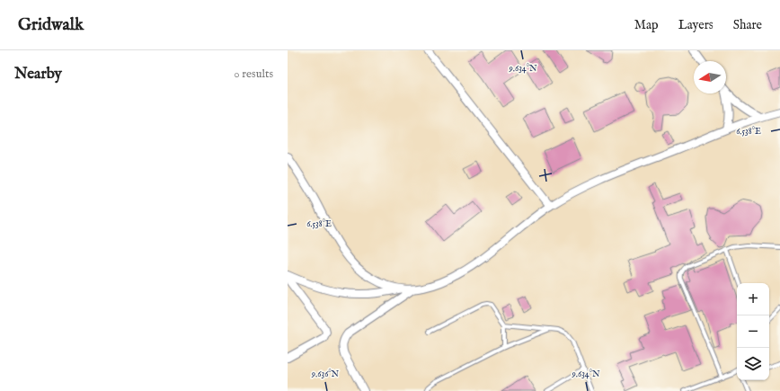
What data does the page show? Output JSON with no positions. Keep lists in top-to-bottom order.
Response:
{
  "north": "left",
  "page": {
    "header": "Gridwalk",
    "nav": ["Map", "Layers", "Share"],
    "heading": ["Nearby", "0 results"],
    "map_buttons": ["+", "−"]
  },
  "coordinates": ["9.634°N", "6.538°E", "9.636°N"]
}
